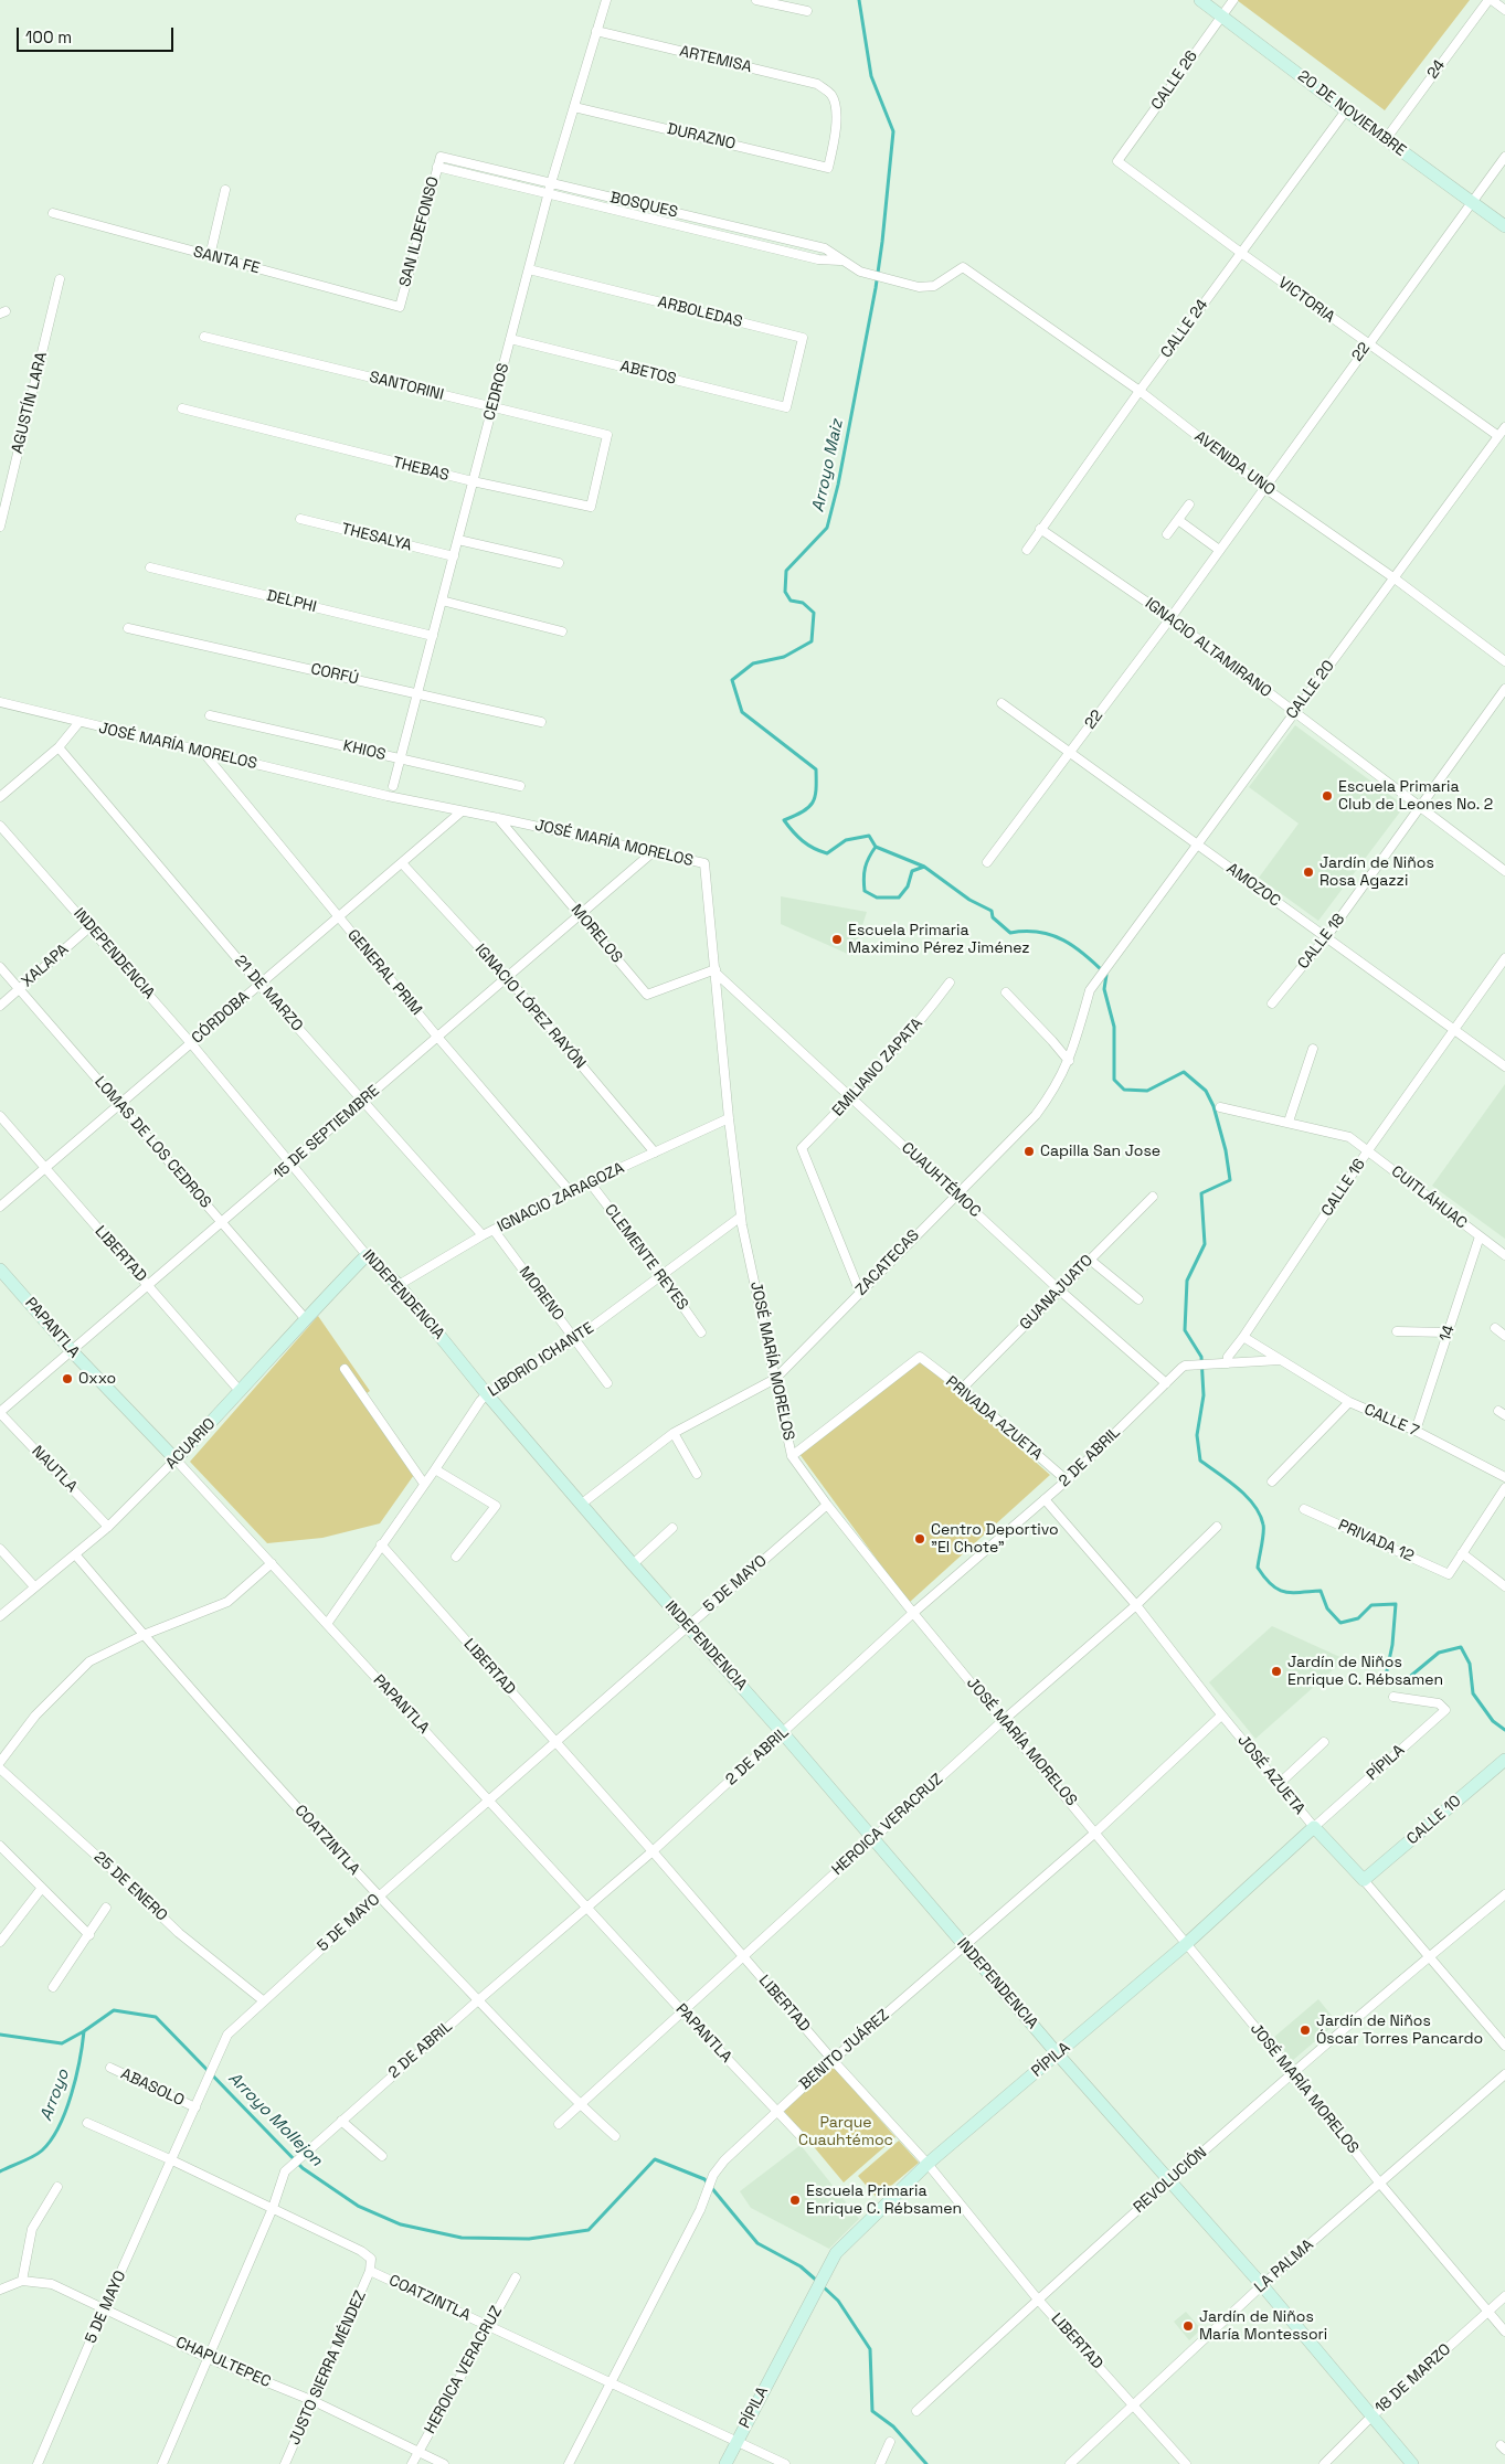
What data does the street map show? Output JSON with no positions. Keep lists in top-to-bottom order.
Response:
{
  "streets": {
    "main road": [
      "20 DE NOVIEMBRE",
      "INDEPENDENCIA",
      "PAPANTLA",
      "ACUARIO",
      "PÍPILA",
      "JOSÉ AZUETA",
      "CALLE 10"
    ],
    "street": [
      "ARTEMISA",
      "24",
      "CALLE 26",
      "DURAZNO",
      "BOSQUES",
      "SAN ILDEFONSO",
      "SANTA FE",
      "VICTORIA",
      "ARBOLEDAS",
      "CALLE 24",
      "22",
      "ABETOS",
      "SANTORINI",
      "CEDROS",
      "AGUSTÍN LARA",
      "AVENIDA UNO",
      "THEBAS",
      "THESALYA",
      "DELPHI",
      "IGNACIO ALTAMIRANO",
      "CORFÚ",
      "CALLE 20",
      "JOSÉ MARÍA MORELOS",
      "KHIOS",
      "AMOZOC",
      "MORELOS",
      "CALLE 18",
      "XALAPA",
      "GENERAL PRIM",
      "21 DE MARZO",
      "IGNACIO LÓPEZ RAYÓN",
      "CÓRDOBA",
      "EMILIANO ZAPATA",
      "15 DE SEPTIEMBRE",
      "LOMAS DE LOS CEDROS",
      "CUAUHTÉMOC",
      "CALLE 16",
      "IGNACIO ZARAGOZA",
      "CUITLÁHUAC",
      "LIBERTAD",
      "CLEMENTE REYES",
      "ZACATECAS",
      "GUANAJUATO",
      "MORENO",
      "14",
      "LIBORIO ICHANTE",
      "PRIVADA AZUETA",
      "CALLE 7",
      "2 DE ABRIL",
      "NAUTLA",
      "PRIVADA 12",
      "5 DE MAYO",
      "HEROICA VERACRUZ",
      "COATZINTLA",
      "25 DE ENERO",
      "BENITO JUÁREZ",
      "ABASOLO",
      "REVOLUCIÓN",
      "LA PALMA",
      "CHAPULTEPEC",
      "JUSTO SIERRA MÉNDEZ",
      "18 DE MARZO"
    ]
  },
  "crossings": [
    ["ARTEMISA", "DURAZNO"],
    ["ARTEMISA", "CEDROS"],
    ["24", "20 DE NOVIEMBRE"],
    ["CALLE 26", "20 DE NOVIEMBRE"],
    ["CALLE 26", "VICTORIA"],
    ["20 DE NOVIEMBRE", "CALLE 24"],
    ["20 DE NOVIEMBRE", "22"],
    ["DURAZNO", "CEDROS"],
    ["BOSQUES", "SAN ILDEFONSO"],
    ["BOSQUES", "CEDROS"],
    ["BOSQUES", "AVENIDA UNO"],
    ["SAN ILDEFONSO", "SANTA FE"],
    ["VICTORIA", "CALLE 24"],
    ["VICTORIA", "22"],
    ["VICTORIA", "CALLE 20"],
    ["ARBOLEDAS", "ABETOS"],
    ["ARBOLEDAS", "CEDROS"],
    ["CALLE 24", "AVENIDA UNO"],
    ["CALLE 24", "IGNACIO ALTAMIRANO"],
    ["22", "AVENIDA UNO"],
    ["22", "IGNACIO ALTAMIRANO"],
    ["22", "AMOZOC"],
    ["ABETOS", "CEDROS"],
    ["SANTORINI", "CEDROS"],
    ["SANTORINI", "THEBAS"],
    ["CEDROS", "THEBAS"],
    ["CEDROS", "THESALYA"],
    ["CEDROS", "DELPHI"],
    ["CEDROS", "CORFÚ"],
    ["CEDROS", "KHIOS"],
    ["AVENIDA UNO", "CALLE 20"],
    ["IGNACIO ALTAMIRANO", "CALLE 20"],
    ["IGNACIO ALTAMIRANO", "CALLE 18"],
    ["CALLE 20", "AMOZOC"],
    ["CALLE 20", "ZACATECAS"],
    ["JOSÉ MARÍA MORELOS", "MORELOS"],
    ["JOSÉ MARÍA MORELOS", "GENERAL PRIM"],
    ["JOSÉ MARÍA MORELOS", "CÓRDOBA"],
    ["JOSÉ MARÍA MORELOS", "15 DE SEPTIEMBRE"],
    ["JOSÉ MARÍA MORELOS", "CUAUHTÉMOC"],
    ["JOSÉ MARÍA MORELOS", "IGNACIO ZARAGOZA"],
    ["JOSÉ MARÍA MORELOS", "ZACATECAS"],
    ["JOSÉ MARÍA MORELOS", "LIBORIO ICHANTE"],
    ["JOSÉ MARÍA MORELOS", "PRIVADA AZUETA"],
    ["JOSÉ MARÍA MORELOS", "2 DE ABRIL"],
    ["JOSÉ MARÍA MORELOS", "5 DE MAYO"],
    ["JOSÉ MARÍA MORELOS", "PÍPILA"],
    ["JOSÉ MARÍA MORELOS", "HEROICA VERACRUZ"],
    ["JOSÉ MARÍA MORELOS", "BENITO JUÁREZ"],
    ["JOSÉ MARÍA MORELOS", "REVOLUCIÓN"],
    ["JOSÉ MARÍA MORELOS", "LA PALMA"],
    ["JOSÉ MARÍA MORELOS", "18 DE MARZO"],
    ["AMOZOC", "CALLE 18"],
    ["AMOZOC", "CALLE 16"],
    ["MORELOS", "15 DE SEPTIEMBRE"],
    ["MORELOS", "CUAUHTÉMOC"],
    ["INDEPENDENCIA", "XALAPA"],
    ["INDEPENDENCIA", "CÓRDOBA"],
    ["INDEPENDENCIA", "15 DE SEPTIEMBRE"],
    ["INDEPENDENCIA", "IGNACIO ZARAGOZA"],
    ["INDEPENDENCIA", "ZACATECAS"],
    ["INDEPENDENCIA", "LIBORIO ICHANTE"],
    ["INDEPENDENCIA", "ACUARIO"],
    ["INDEPENDENCIA", "2 DE ABRIL"],
    ["INDEPENDENCIA", "5 DE MAYO"],
    ["INDEPENDENCIA", "PÍPILA"],
    ["INDEPENDENCIA", "HEROICA VERACRUZ"],
    ["INDEPENDENCIA", "BENITO JUÁREZ"],
    ["INDEPENDENCIA", "REVOLUCIÓN"],
    ["INDEPENDENCIA", "LA PALMA"],
    ["INDEPENDENCIA", "18 DE MARZO"],
    ["XALAPA", "LOMAS DE LOS CEDROS"],
    ["GENERAL PRIM", "CÓRDOBA"],
    ["GENERAL PRIM", "15 DE SEPTIEMBRE"],
    ["GENERAL PRIM", "IGNACIO ZARAGOZA"],
    ["21 DE MARZO", "CÓRDOBA"],
    ["21 DE MARZO", "15 DE SEPTIEMBRE"],
    ["21 DE MARZO", "IGNACIO ZARAGOZA"],
    ["IGNACIO LÓPEZ RAYÓN", "CÓRDOBA"],
    ["IGNACIO LÓPEZ RAYÓN", "15 DE SEPTIEMBRE"],
    ["IGNACIO LÓPEZ RAYÓN", "IGNACIO ZARAGOZA"],
    ["CÓRDOBA", "LOMAS DE LOS CEDROS"],
    ["CÓRDOBA", "LIBERTAD"],
    ["EMILIANO ZAPATA", "CUAUHTÉMOC"],
    ["EMILIANO ZAPATA", "ZACATECAS"],
    ["15 DE SEPTIEMBRE", "LOMAS DE LOS CEDROS"],
    ["15 DE SEPTIEMBRE", "LIBERTAD"],
    ["15 DE SEPTIEMBRE", "PAPANTLA"],
    ["15 DE SEPTIEMBRE", "NAUTLA"],
    ["LOMAS DE LOS CEDROS", "ACUARIO"],
    ["CUAUHTÉMOC", "ZACATECAS"],
    ["CUAUHTÉMOC", "GUANAJUATO"],
    ["CUAUHTÉMOC", "2 DE ABRIL"],
    ["CALLE 16", "CUITLÁHUAC"],
    ["CALLE 16", "CALLE 7"],
    ["IGNACIO ZARAGOZA", "CLEMENTE REYES"],
    ["IGNACIO ZARAGOZA", "MORENO"],
    ["CUITLÁHUAC", "14"],
    ["LIBERTAD", "LIBORIO ICHANTE"],
    ["LIBERTAD", "ACUARIO"],
    ["LIBERTAD", "2 DE ABRIL"],
    ["LIBERTAD", "5 DE MAYO"],
    ["LIBERTAD", "PÍPILA"],
    ["LIBERTAD", "HEROICA VERACRUZ"],
    ["LIBERTAD", "BENITO JUÁREZ"],
    ["LIBERTAD", "REVOLUCIÓN"],
    ["LIBERTAD", "LA PALMA"],
    ["CLEMENTE REYES", "LIBORIO ICHANTE"],
    ["GUANAJUATO", "PRIVADA AZUETA"],
    ["MORENO", "LIBORIO ICHANTE"],
    ["PAPANTLA", "LIBORIO ICHANTE"],
    ["PAPANTLA", "ACUARIO"],
    ["PAPANTLA", "2 DE ABRIL"],
    ["PAPANTLA", "5 DE MAYO"],
    ["PAPANTLA", "HEROICA VERACRUZ"],
    ["PAPANTLA", "BENITO JUÁREZ"],
    ["14", "CALLE 7"],
    ["PRIVADA AZUETA", "2 DE ABRIL"],
    ["ACUARIO", "NAUTLA"],
    ["ACUARIO", "COATZINTLA"],
    ["2 DE ABRIL", "JOSÉ AZUETA"],
    ["2 DE ABRIL", "COATZINTLA"],
    ["2 DE ABRIL", "CHAPULTEPEC"],
    ["5 DE MAYO", "COATZINTLA"],
    ["5 DE MAYO", "25 DE ENERO"],
    ["5 DE MAYO", "ABASOLO"],
    ["5 DE MAYO", "CHAPULTEPEC"],
    ["PÍPILA", "JOSÉ AZUETA"],
    ["PÍPILA", "COATZINTLA"],
    ["JOSÉ AZUETA", "CALLE 10"],
    ["JOSÉ AZUETA", "HEROICA VERACRUZ"],
    ["JOSÉ AZUETA", "BENITO JUÁREZ"],
    ["JOSÉ AZUETA", "REVOLUCIÓN"],
    ["HEROICA VERACRUZ", "COATZINTLA"],
    ["HEROICA VERACRUZ", "CHAPULTEPEC"],
    ["COATZINTLA", "BENITO JUÁREZ"],
    ["COATZINTLA", "JUSTO SIERRA MÉNDEZ"],
    ["CHAPULTEPEC", "JUSTO SIERRA MÉNDEZ"]
  ],
  "water": ["Arroyo Maiz", "Arroyo", "Arroyo Mollejon"],
  "parks": ["Parque Cuauhtémoc"],
  "places": [
    "Escuela Primaria Club de Leones No. 2",
    "Jardín de Niños Rosa Agazzi",
    "Escuela Primaria Maximino Pérez Jiménez",
    "Capilla San Jose",
    "Oxxo",
    "Centro Deportivo \"El Chote\"",
    "Jardín de Niños Enrique C. Rébsamen",
    "Jardín de Niños Óscar Torres Pancardo",
    "Escuela Primaria Enrique C. Rébsamen",
    "Jardín de Niños María Montessori"
  ],
  "scale_bar": "100 m"
}
